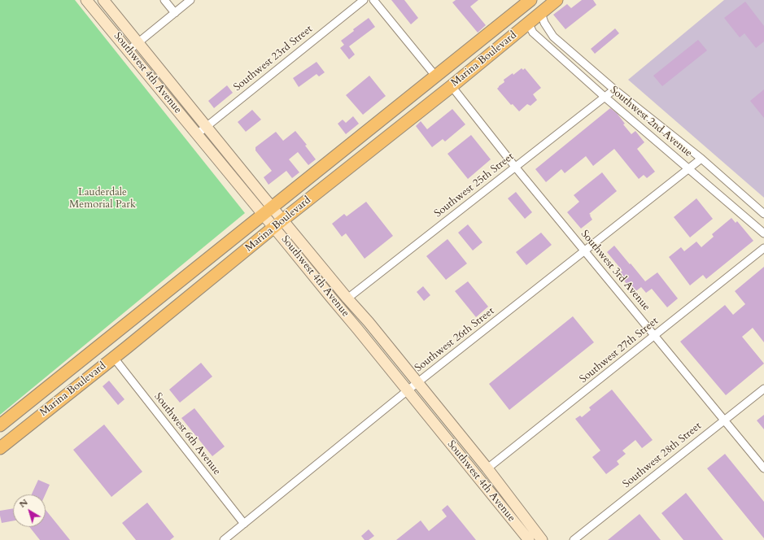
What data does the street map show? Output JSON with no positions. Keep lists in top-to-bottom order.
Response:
{
  "streets": {
    "main road": ["Marina Boulevard"],
    "street": [
      "Southwest 23rd Street",
      "Southwest 4th Avenue",
      "Southwest 2nd Avenue",
      "Southwest 25th Street",
      "Southwest 3rd Avenue",
      "Southwest 26th Street",
      "Southwest 27th Street",
      "Southwest 6th Avenue",
      "Southwest 28th Street"
    ]
  },
  "crossings": [
    ["Southwest 23rd Street", "Southwest 4th Avenue"],
    ["Marina Boulevard", "Southwest 4th Avenue"],
    ["Marina Boulevard", "Southwest 2nd Avenue"],
    ["Marina Boulevard", "Southwest 3rd Avenue"],
    ["Marina Boulevard", "Southwest 6th Avenue"],
    ["Southwest 4th Avenue", "Southwest 25th Street"],
    ["Southwest 4th Avenue", "Southwest 26th Street"],
    ["Southwest 4th Avenue", "Southwest 27th Street"],
    ["Southwest 2nd Avenue", "Southwest 25th Street"],
    ["Southwest 2nd Avenue", "Southwest 26th Street"],
    ["Southwest 25th Street", "Southwest 3rd Avenue"],
    ["Southwest 3rd Avenue", "Southwest 26th Street"],
    ["Southwest 3rd Avenue", "Southwest 27th Street"],
    ["Southwest 3rd Avenue", "Southwest 28th Street"],
    ["Southwest 26th Street", "Southwest 6th Avenue"]
  ],
  "parks": ["Lauderdale Memorial Park"],
  "north": "top left"
}
